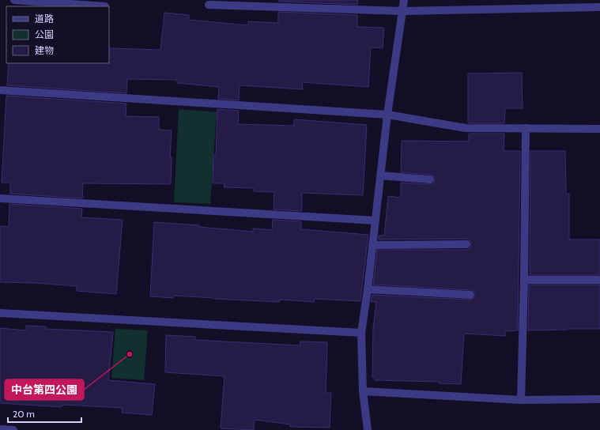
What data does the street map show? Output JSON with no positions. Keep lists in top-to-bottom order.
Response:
{
  "places": ["中台第四公園"],
  "legend": ["道路", "公園", "建物"],
  "scale_bar": "20 m"
}
